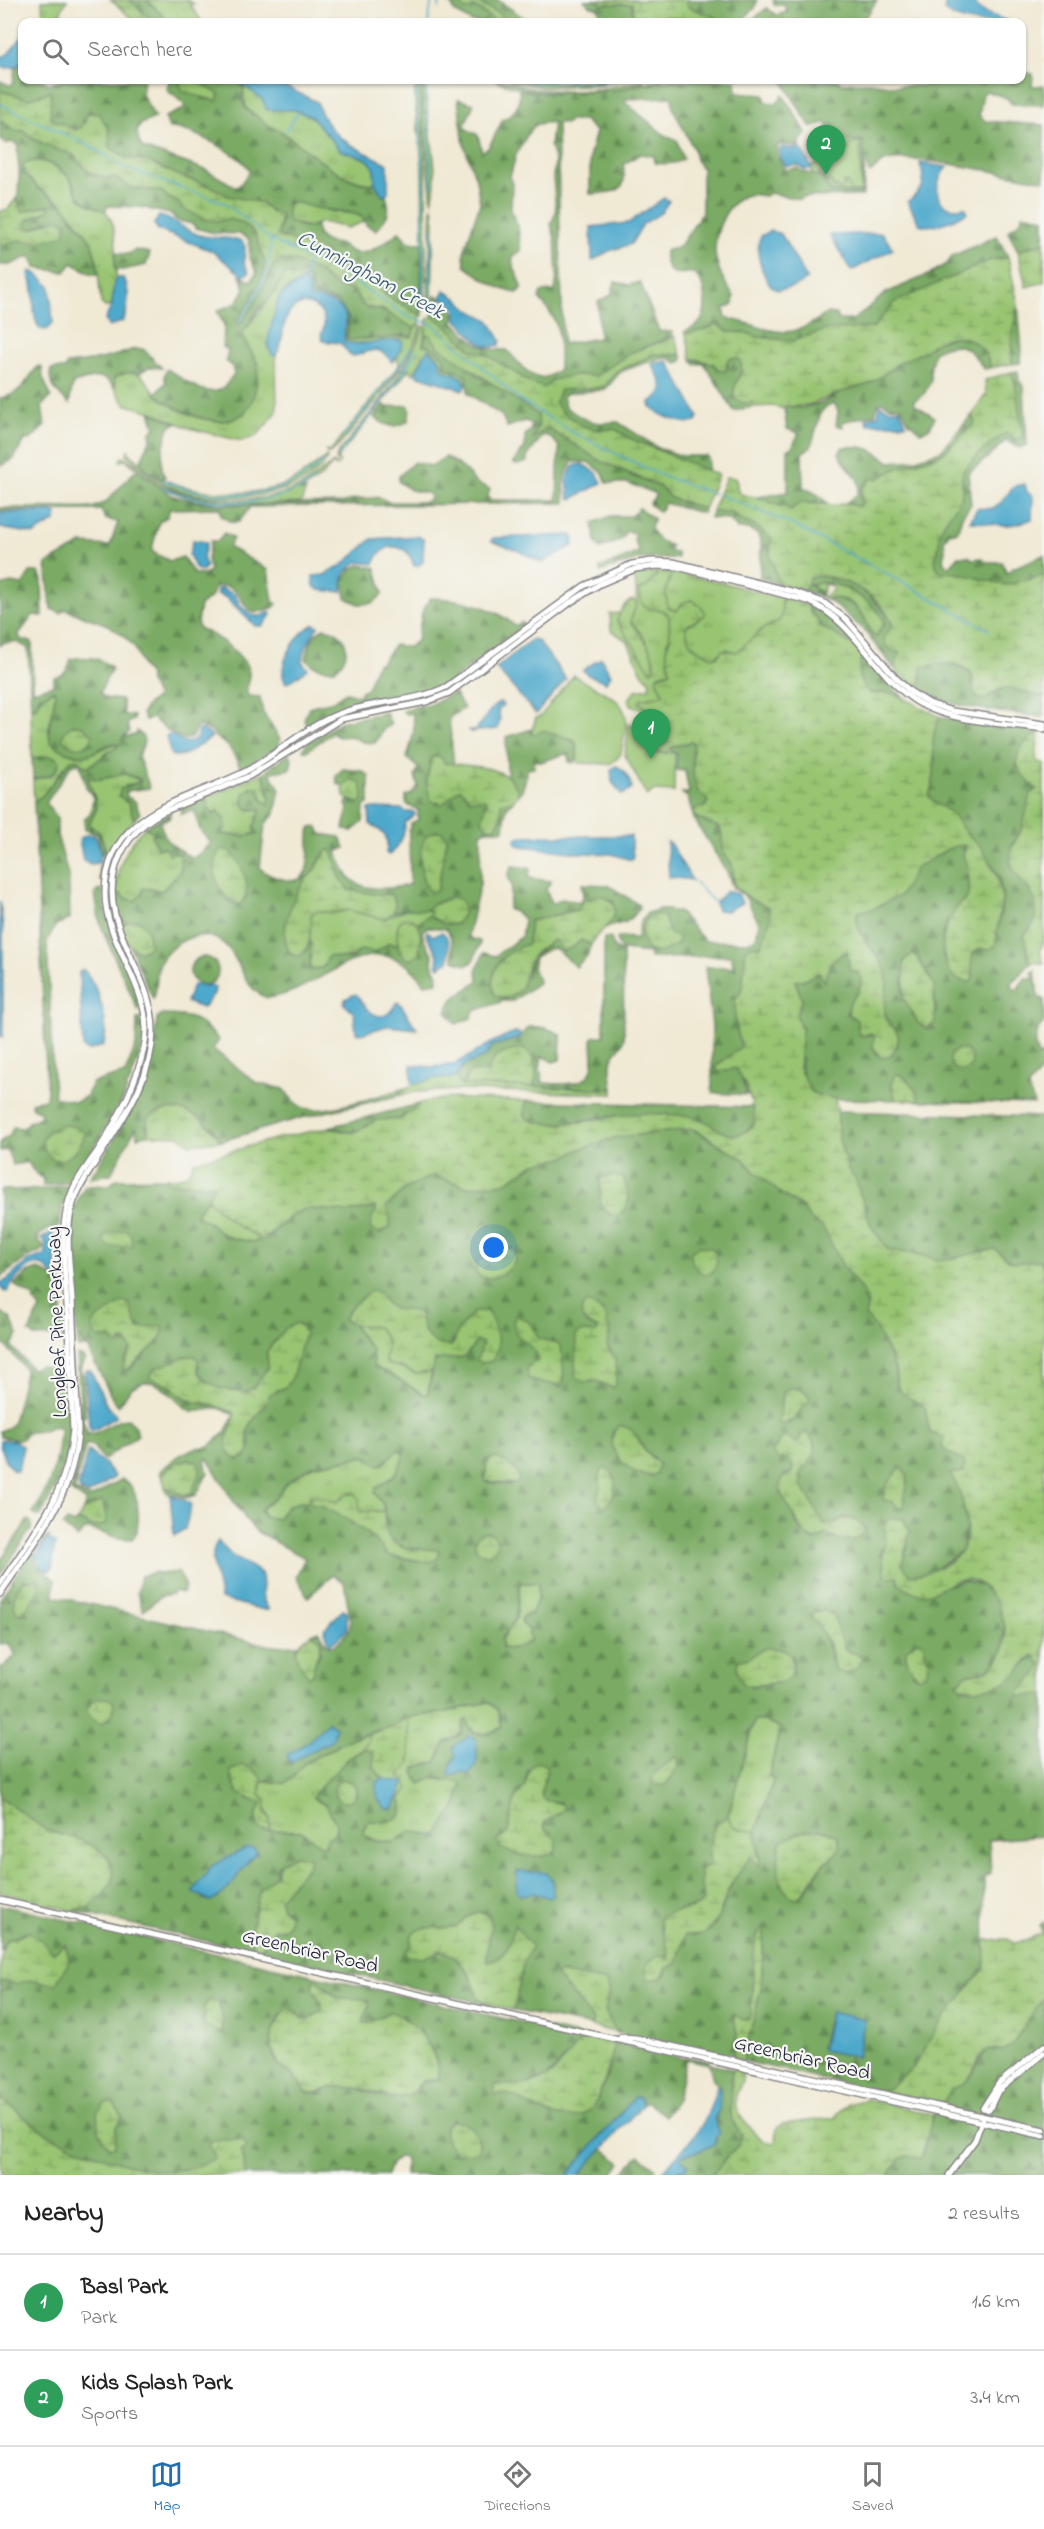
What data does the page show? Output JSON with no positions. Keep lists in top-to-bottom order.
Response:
{
  "streets": {
    "main road": ["Longleaf Pine Parkway", "Greenbriar Road"]
  },
  "water": ["Cunningham Creek"],
  "page": {
    "search": "Search here",
    "pins": ["2", "1"],
    "heading": ["Nearby", "2 results"],
    "list": [
      {
        "mark": "1",
        "name": "Basl Park",
        "note": "Park",
        "value": "1.6 km"
      },
      {
        "mark": "2",
        "name": "Kids Splash Park",
        "note": "Sports",
        "value": "3.4 km"
      }
    ],
    "nav": ["Map", "Directions", "Saved"]
  }
}
